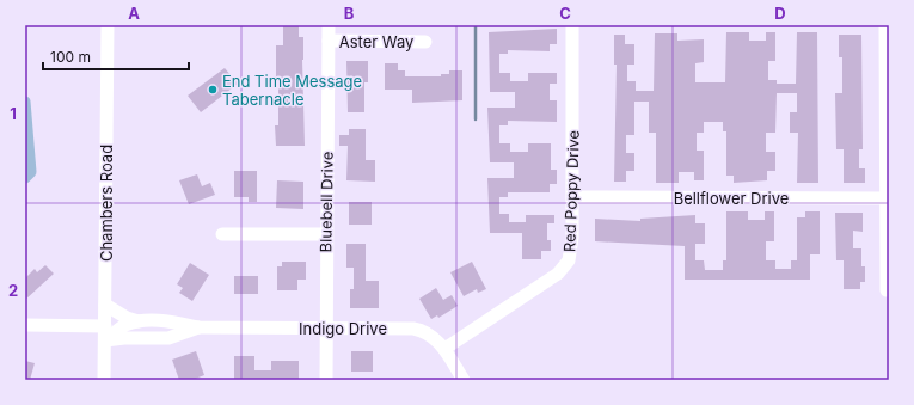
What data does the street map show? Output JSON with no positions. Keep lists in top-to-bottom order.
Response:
{
  "streets": {
    "street": [
      "Aster Way",
      "Red Poppy Drive",
      "Bellflower Drive",
      "Bluebell Drive",
      "Chambers Road",
      "Indigo Drive"
    ]
  },
  "crossings": [
    ["Aster Way", "Bluebell Drive"],
    ["Red Poppy Drive", "Bellflower Drive"],
    ["Red Poppy Drive", "Indigo Drive"],
    ["Bluebell Drive", "Indigo Drive"],
    ["Chambers Road", "Indigo Drive"]
  ],
  "places": ["End Time Message Tabernacle"],
  "scale_bar": "100 m",
  "grid": {
    "columns": [
      "A",
      "B",
      "C",
      "D"
    ],
    "rows": ["1", "2"]
  }
}
